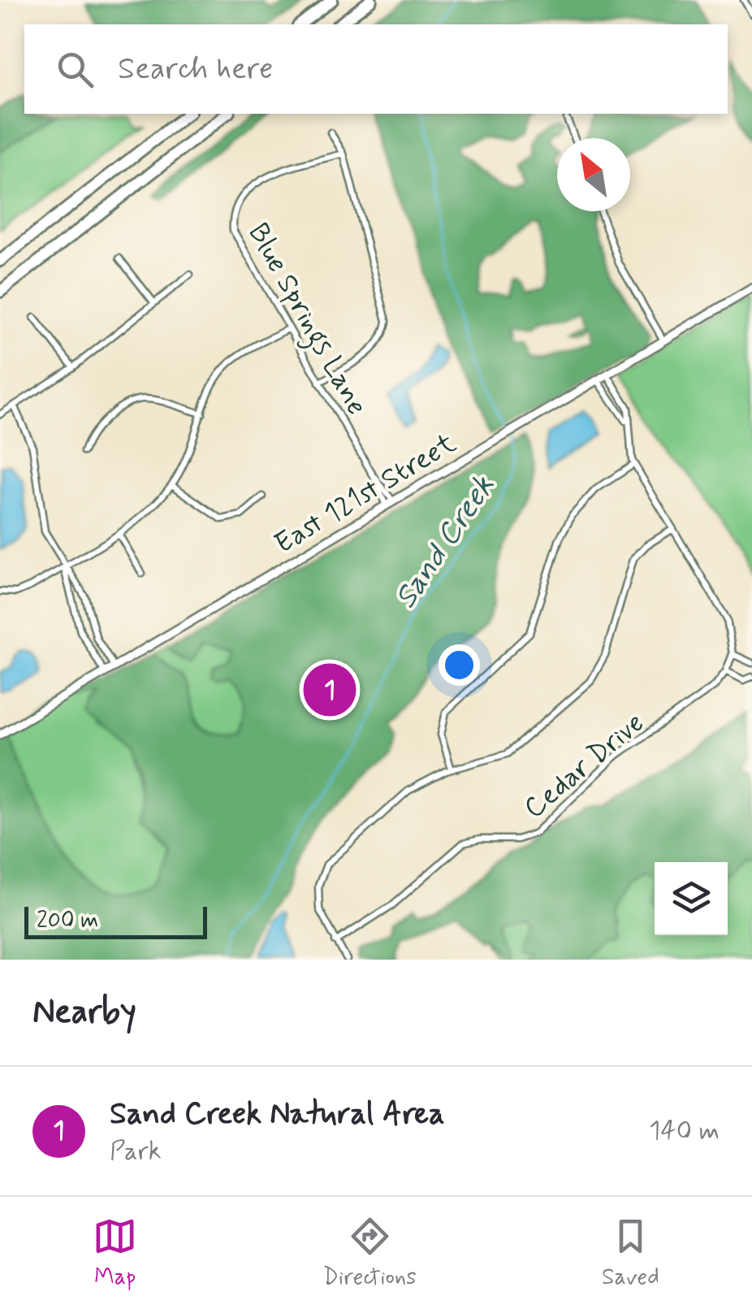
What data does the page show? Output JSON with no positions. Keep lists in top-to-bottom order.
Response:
{
  "streets": {
    "street": ["Blue Springs Lane", "East 121st Street", "Cedar Drive"]
  },
  "crossings": [
    ["Blue Springs Lane", "East 121st Street"]
  ],
  "water": ["Sand Creek"],
  "scale_bar": "200 m",
  "north": "top left",
  "page": {
    "search": "Search here",
    "pins": "1",
    "scale": "200 m",
    "heading": "Nearby",
    "list": [
      {
        "mark": "1",
        "name": "Sand Creek Natural Area",
        "note": "Park",
        "value": "140 m"
      }
    ],
    "nav": ["Map", "Directions", "Saved"]
  }
}
